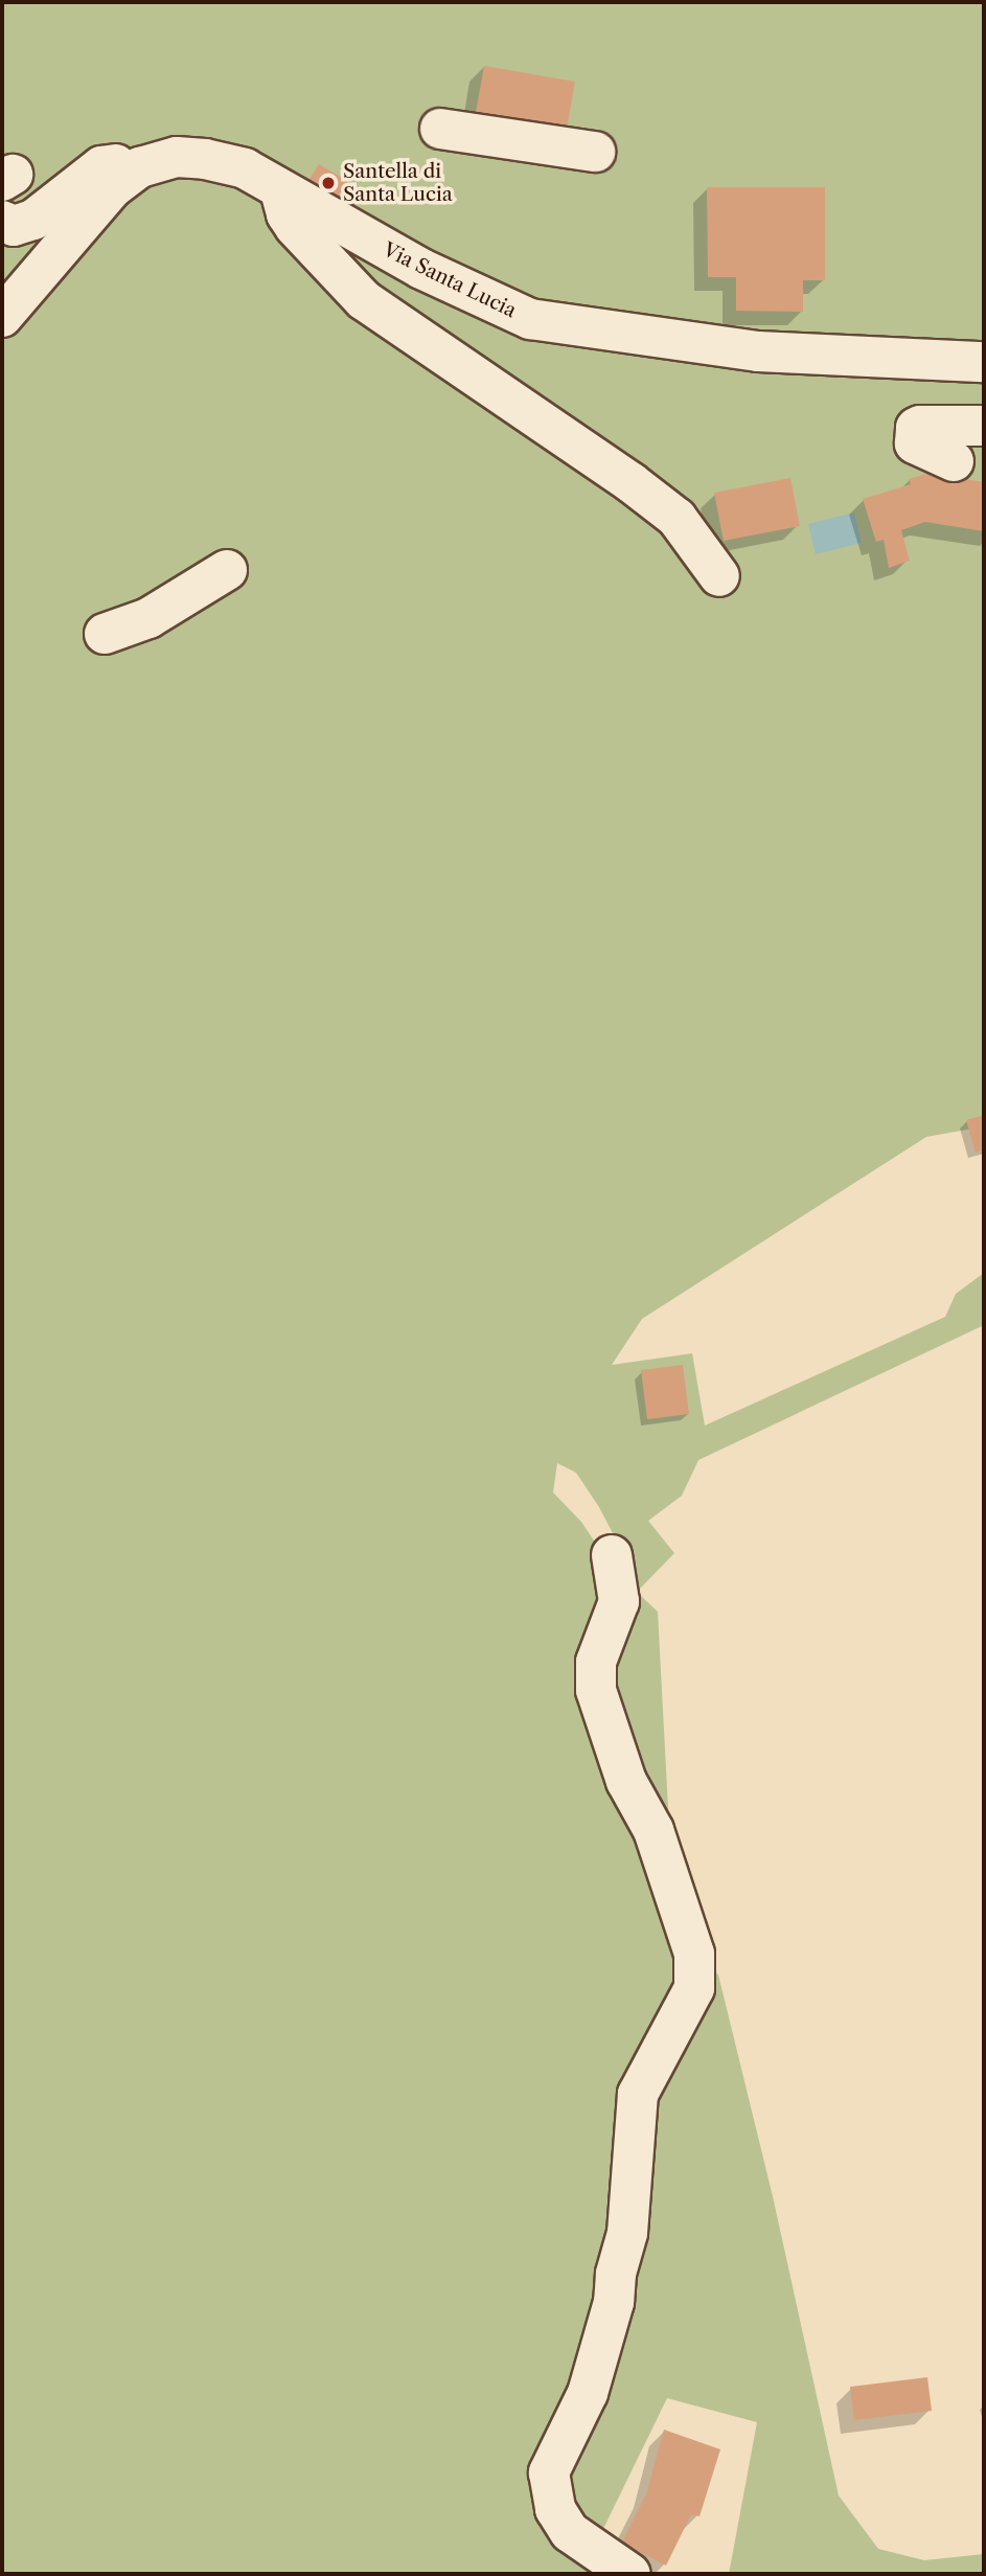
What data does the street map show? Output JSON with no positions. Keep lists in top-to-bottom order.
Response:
{
  "streets": {
    "street": ["Via Santa Lucia"]
  },
  "places": ["Santella di Santa Lucia"]
}
